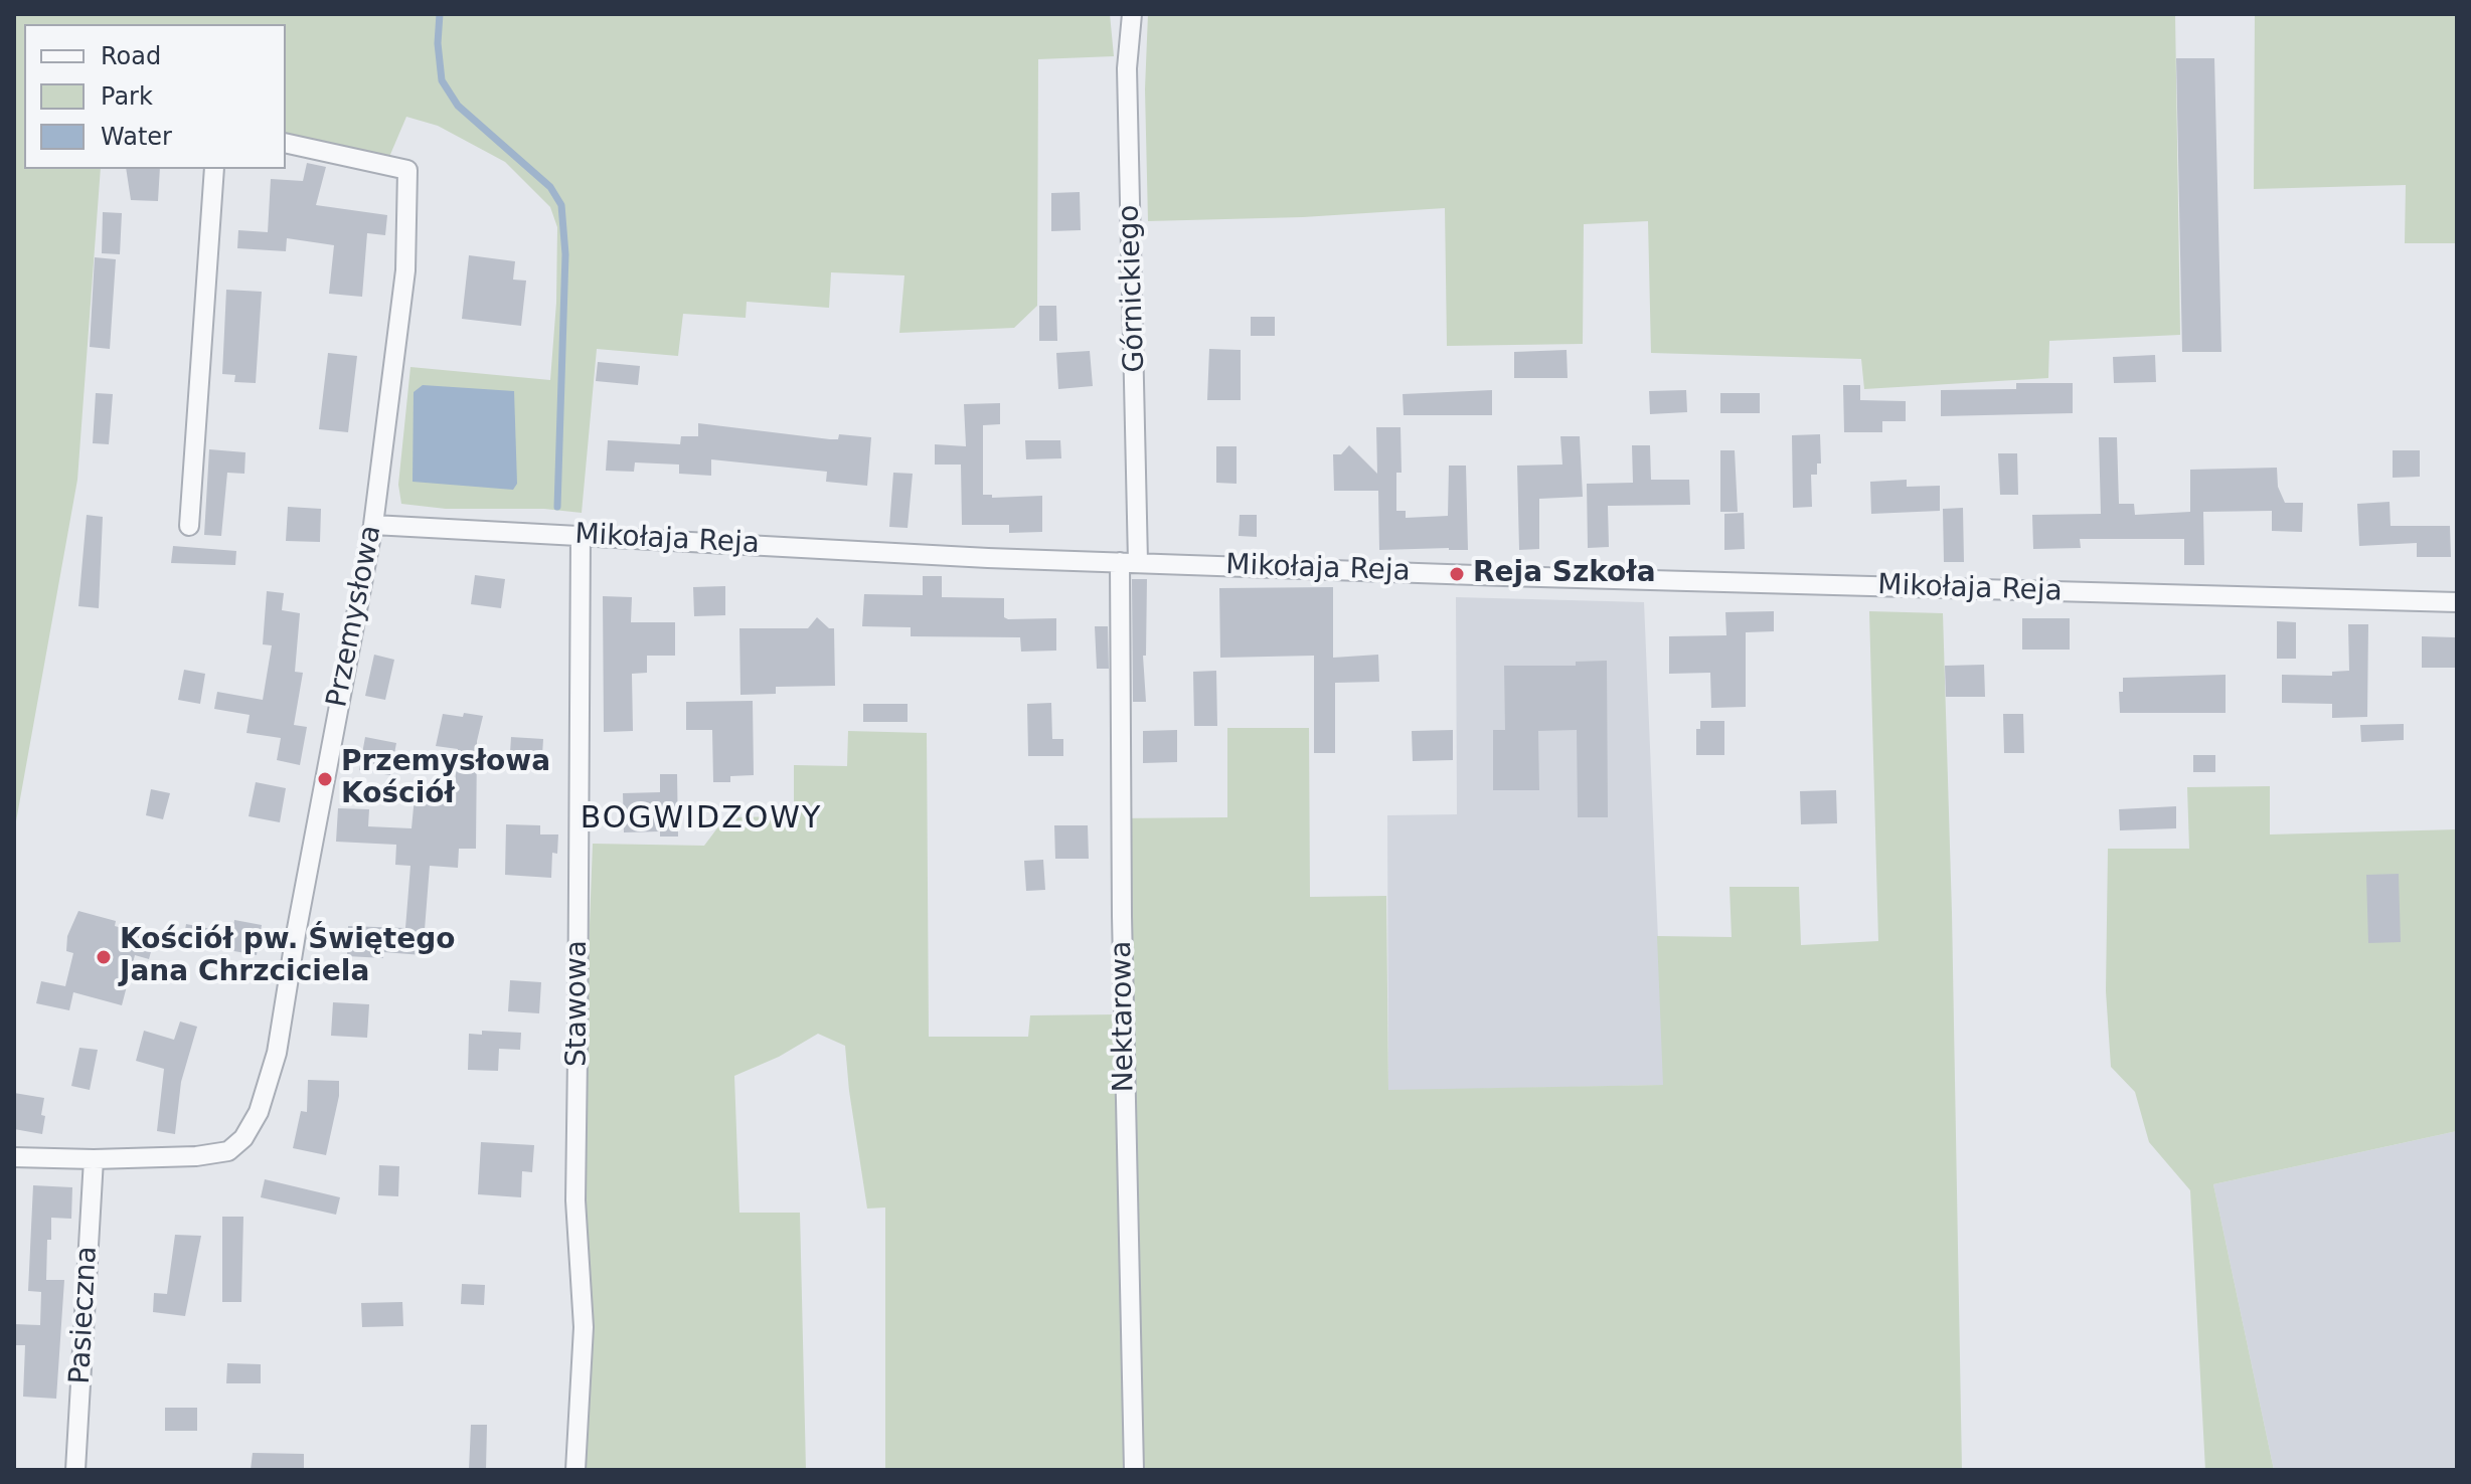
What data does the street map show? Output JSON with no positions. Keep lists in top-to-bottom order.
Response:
{
  "streets": {
    "street": [
      "Górnickiego",
      "Mikołaja Reja",
      "Przemysłowa",
      "Stawowa",
      "Nektarowa",
      "Pasieczna"
    ]
  },
  "crossings": [
    ["Górnickiego", "Mikołaja Reja"],
    ["Górnickiego", "Nektarowa"],
    ["Mikołaja Reja", "Przemysłowa"],
    ["Mikołaja Reja", "Stawowa"],
    ["Mikołaja Reja", "Nektarowa"],
    ["Przemysłowa", "Pasieczna"]
  ],
  "districts": ["BOGWIDZOWY"],
  "places": ["Reja Szkoła", "Przemysłowa Kościół", "Kościół pw. Świętego Jana Chrzciciela"],
  "legend": ["Road", "Park", "Water"]
}
